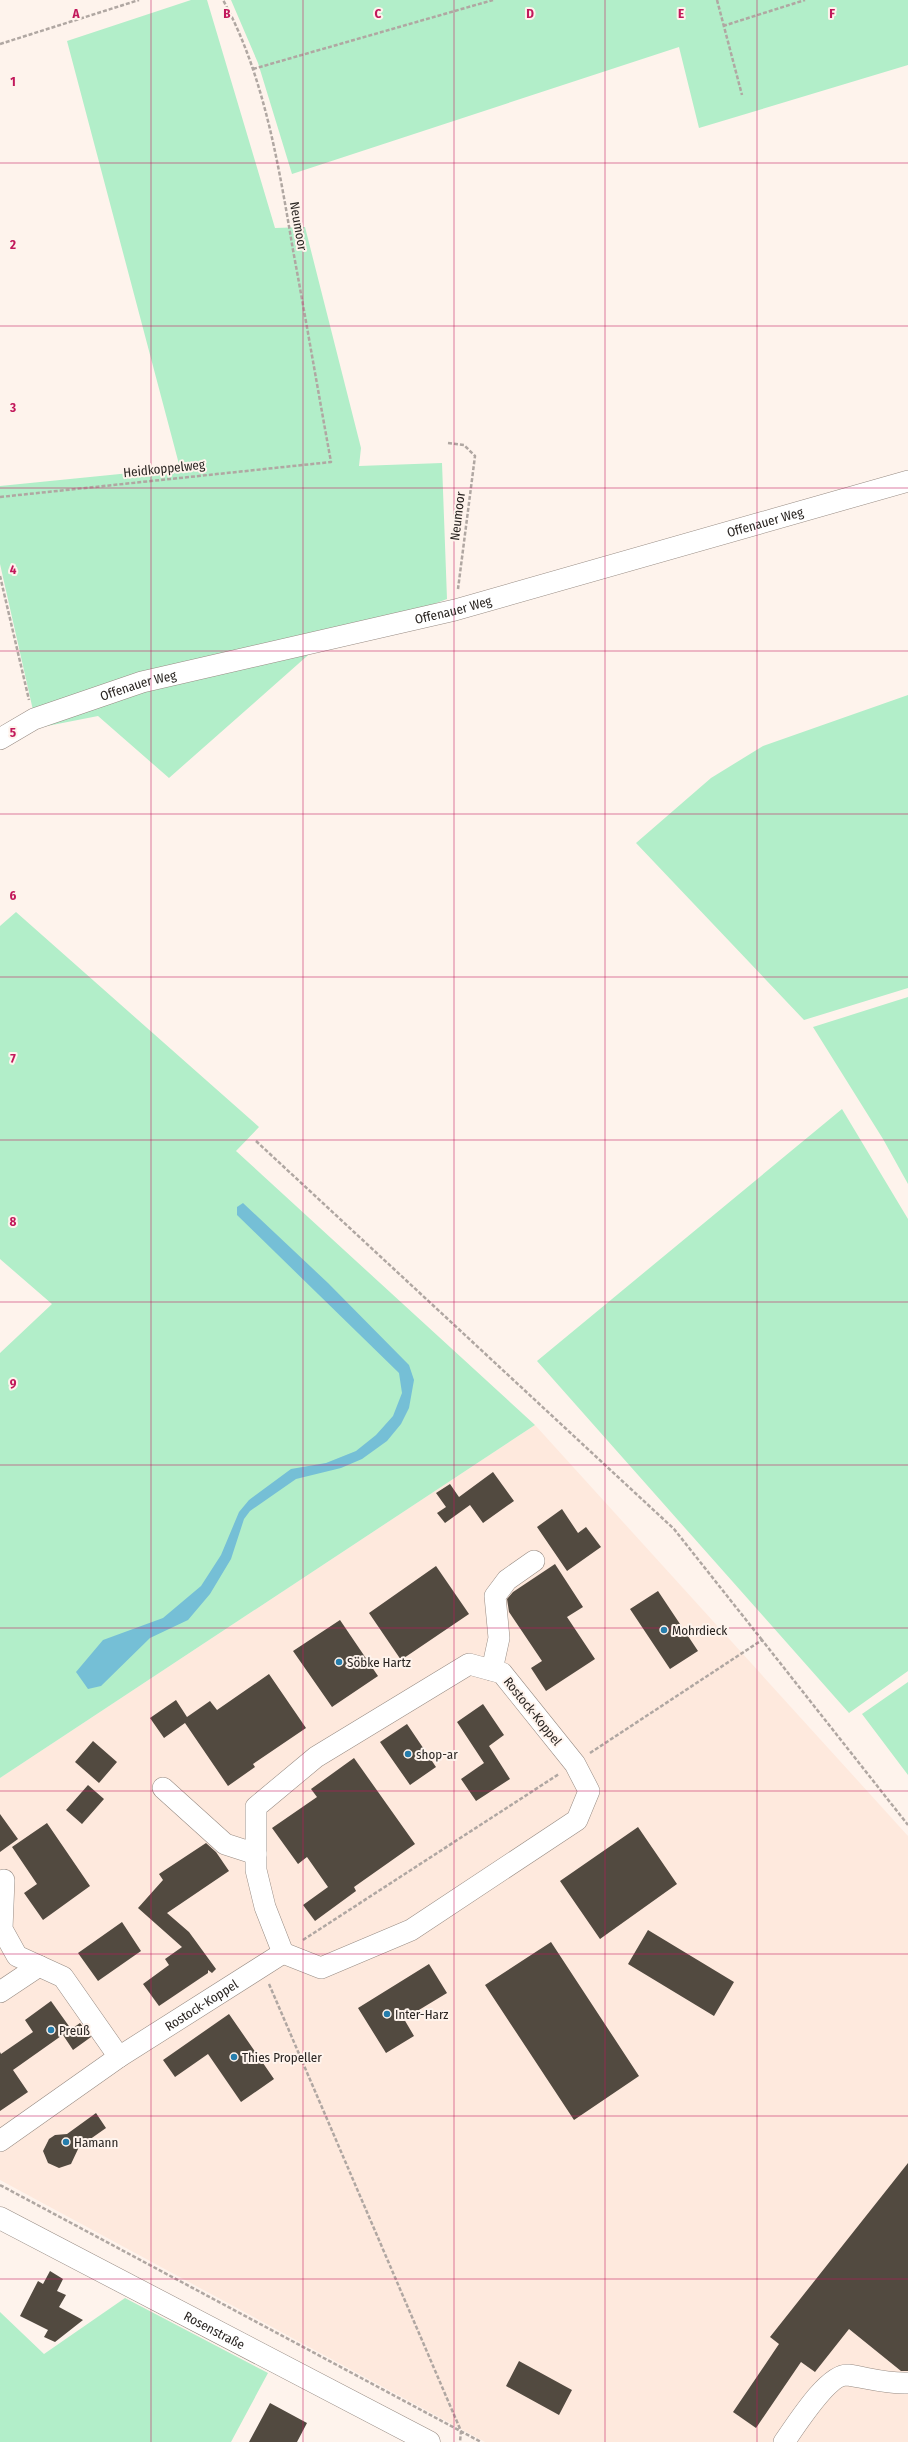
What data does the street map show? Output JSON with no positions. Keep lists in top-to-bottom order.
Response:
{
  "streets": {
    "main road": ["Rosenstraße"],
    "street": ["Offenauer Weg", "Rostock-Koppel"],
    "path": ["Neumoor", "Heidkoppelweg"]
  },
  "crossings": [
    ["Neumoor", "Heidkoppelweg"],
    ["Neumoor", "Offenauer Weg"]
  ],
  "places": [
    "Mohrdieck",
    "Söbke Hartz",
    "shop-ar",
    "Inter-Harz",
    "Preuß",
    "Thies Propeller",
    "Hamann"
  ],
  "grid": {
    "columns": [
      "A",
      "B",
      "C",
      "D",
      "E",
      "F"
    ],
    "rows": [
      "1",
      "2",
      "3",
      "4",
      "5",
      "6",
      "7",
      "8",
      "9"
    ]
  }
}
